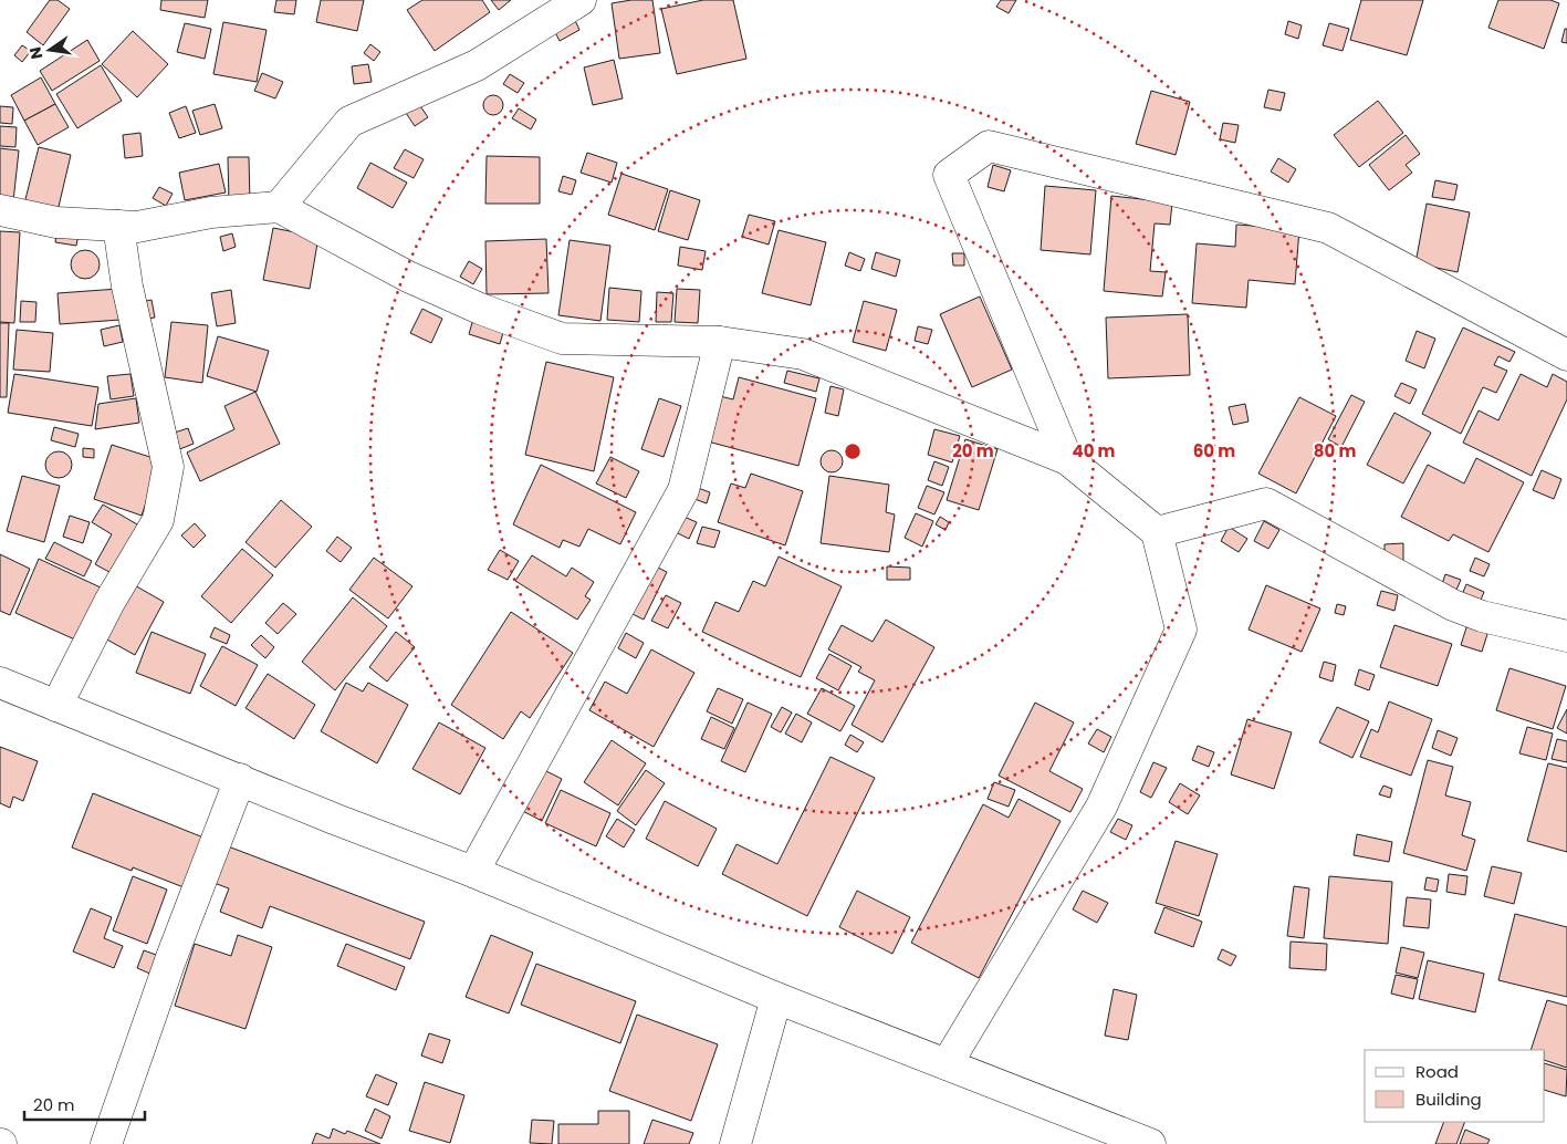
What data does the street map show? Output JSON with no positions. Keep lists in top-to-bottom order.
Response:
{
  "legend": ["Road", "Building"],
  "scale_bar": "20 m",
  "north": "left",
  "rings": [
    "20 m",
    "40 m",
    "60 m",
    "80 m"
  ]
}
